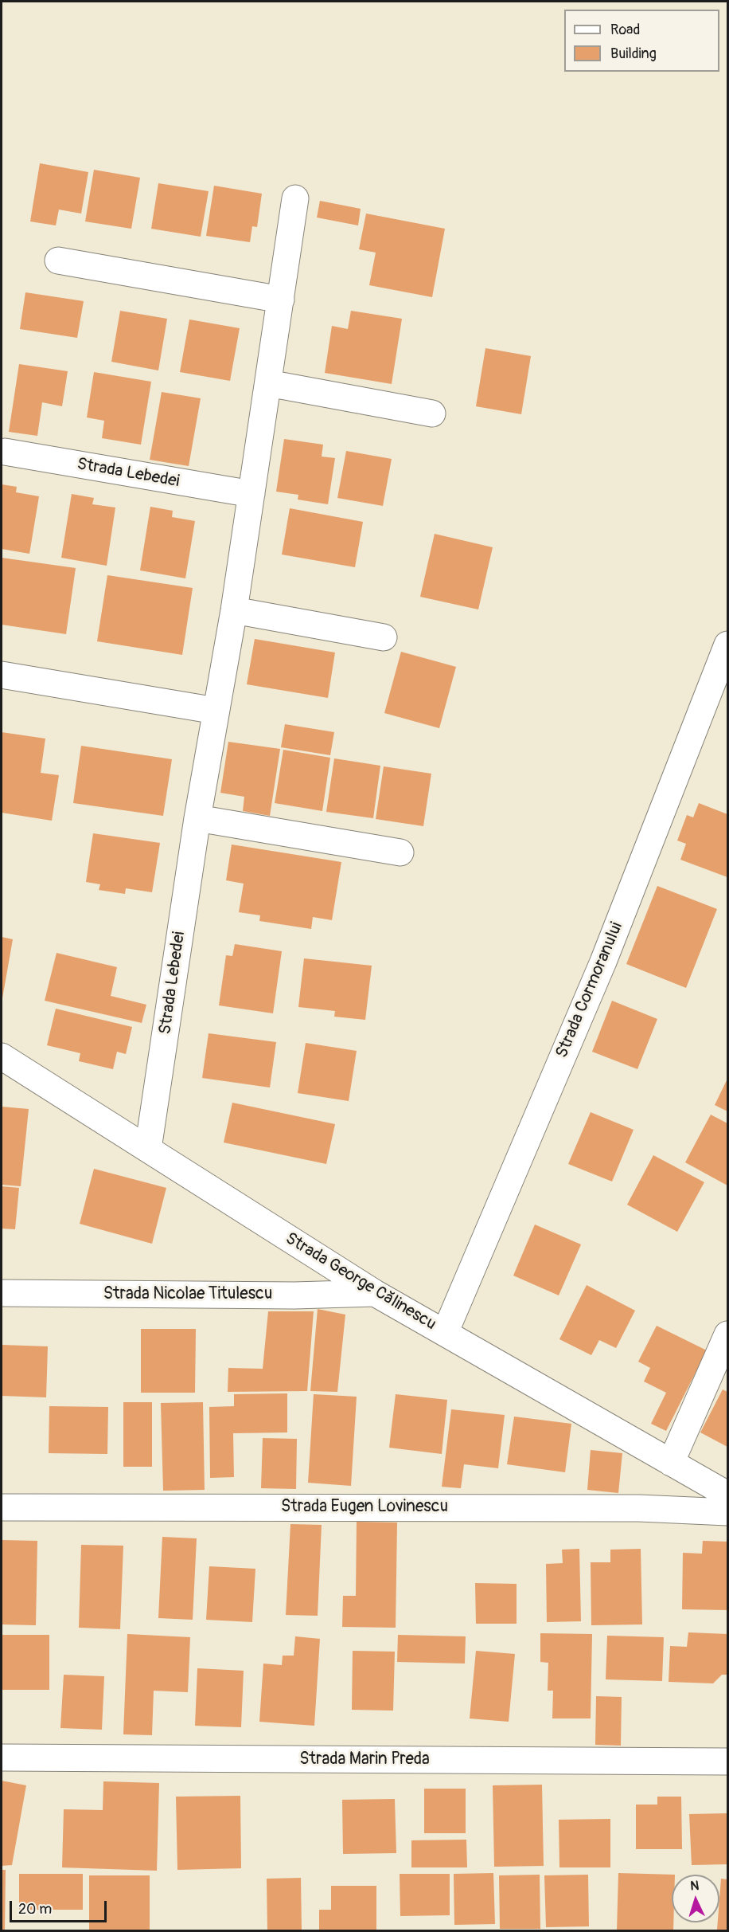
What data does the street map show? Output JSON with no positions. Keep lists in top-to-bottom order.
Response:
{
  "streets": {
    "street": [
      "Strada Lebedei",
      "Strada Cormoranului",
      "Strada George Călinescu",
      "Strada Nicolae Titulescu",
      "Strada Eugen Lovinescu",
      "Strada Marin Preda"
    ]
  },
  "crossings": [
    ["Strada Lebedei", "Strada George Călinescu"],
    ["Strada Cormoranului", "Strada George Călinescu"],
    ["Strada George Călinescu", "Strada Nicolae Titulescu"]
  ],
  "legend": ["Road", "Building"],
  "scale_bar": "20 m",
  "north": "top"
}
